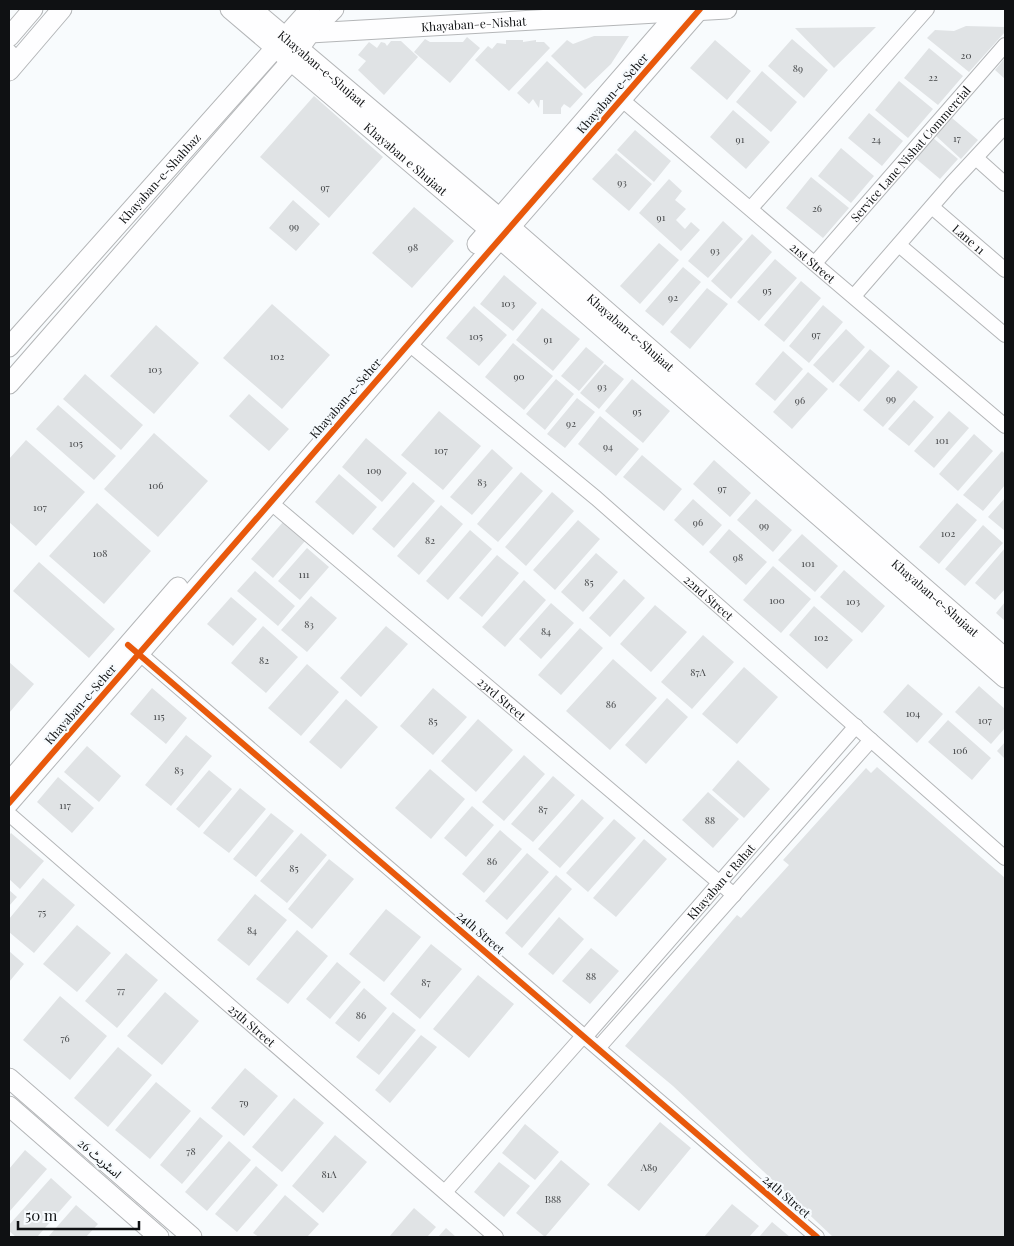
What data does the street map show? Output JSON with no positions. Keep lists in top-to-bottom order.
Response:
{
  "streets": {
    "main road": [
      "Khayaban-e-Nishat",
      "Khayaban-e-Shujaat",
      "Khayaban-e-Seher",
      "Khayaban e Shujaat",
      "Khayaban-e-Shahbaz",
      "اسٹریٹ 26"
    ],
    "street": [
      "Service Lane Nishat Commercial",
      "Lane 11",
      "21st Street",
      "22nd Street",
      "23rd Street",
      "Khayaban e Rahat",
      "24th Street",
      "25th Street"
    ]
  },
  "crossings": [
    ["Khayaban-e-Nishat", "Khayaban-e-Seher"],
    ["Khayaban-e-Shujaat", "Khayaban-e-Seher"],
    ["Khayaban-e-Shujaat", "Khayaban e Shujaat"],
    ["Khayaban-e-Shujaat", "Khayaban-e-Shahbaz"],
    ["Khayaban-e-Seher", "Khayaban e Shujaat"],
    ["Khayaban-e-Seher", "21st Street"],
    ["Khayaban-e-Seher", "22nd Street"],
    ["Khayaban-e-Seher", "23rd Street"],
    ["Khayaban-e-Seher", "24th Street"],
    ["Service Lane Nishat Commercial", "21st Street"],
    ["Khayaban e Shujaat", "Khayaban-e-Shahbaz"],
    ["22nd Street", "Khayaban e Rahat"],
    ["23rd Street", "Khayaban e Rahat"],
    ["Khayaban e Rahat", "24th Street"],
    ["Khayaban e Rahat", "25th Street"]
  ],
  "house_numbers": [
    "20",
    "89",
    "22",
    "17",
    "91",
    "24",
    "93",
    "97",
    "26",
    "91",
    "99",
    "98",
    "93",
    "95",
    "92",
    "103",
    "97",
    "105",
    "91",
    "102",
    "103",
    "90",
    "93",
    "99",
    "96",
    "95",
    "92",
    "101",
    "105",
    "94",
    "107",
    "109",
    "83",
    "106",
    "97",
    "107",
    "96",
    "99",
    "102",
    "82",
    "108",
    "98",
    "101",
    "111",
    "85",
    "100",
    "103",
    "83",
    "84",
    "102",
    "82",
    "87A",
    "86",
    "104",
    "115",
    "107",
    "85",
    "106",
    "83",
    "117",
    "87",
    "88",
    "86",
    "85",
    "75",
    "84",
    "88",
    "87",
    "77",
    "86",
    "76",
    "79",
    "78",
    "A89",
    "81A",
    "B88"
  ],
  "scale_bar": "50 m"
}
